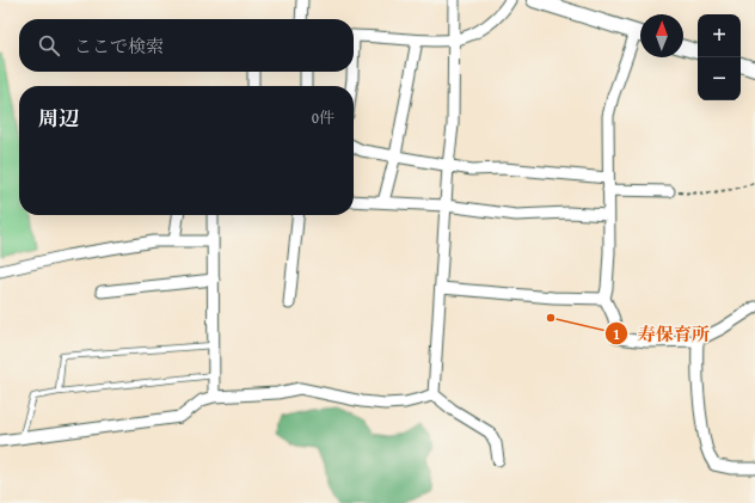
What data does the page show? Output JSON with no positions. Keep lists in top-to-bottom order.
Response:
{
  "places": ["寿保育所"],
  "north": "top",
  "page": {
    "map_buttons": ["+", "−"],
    "search": "ここで検索",
    "heading": ["周辺", "0件"]
  }
}
